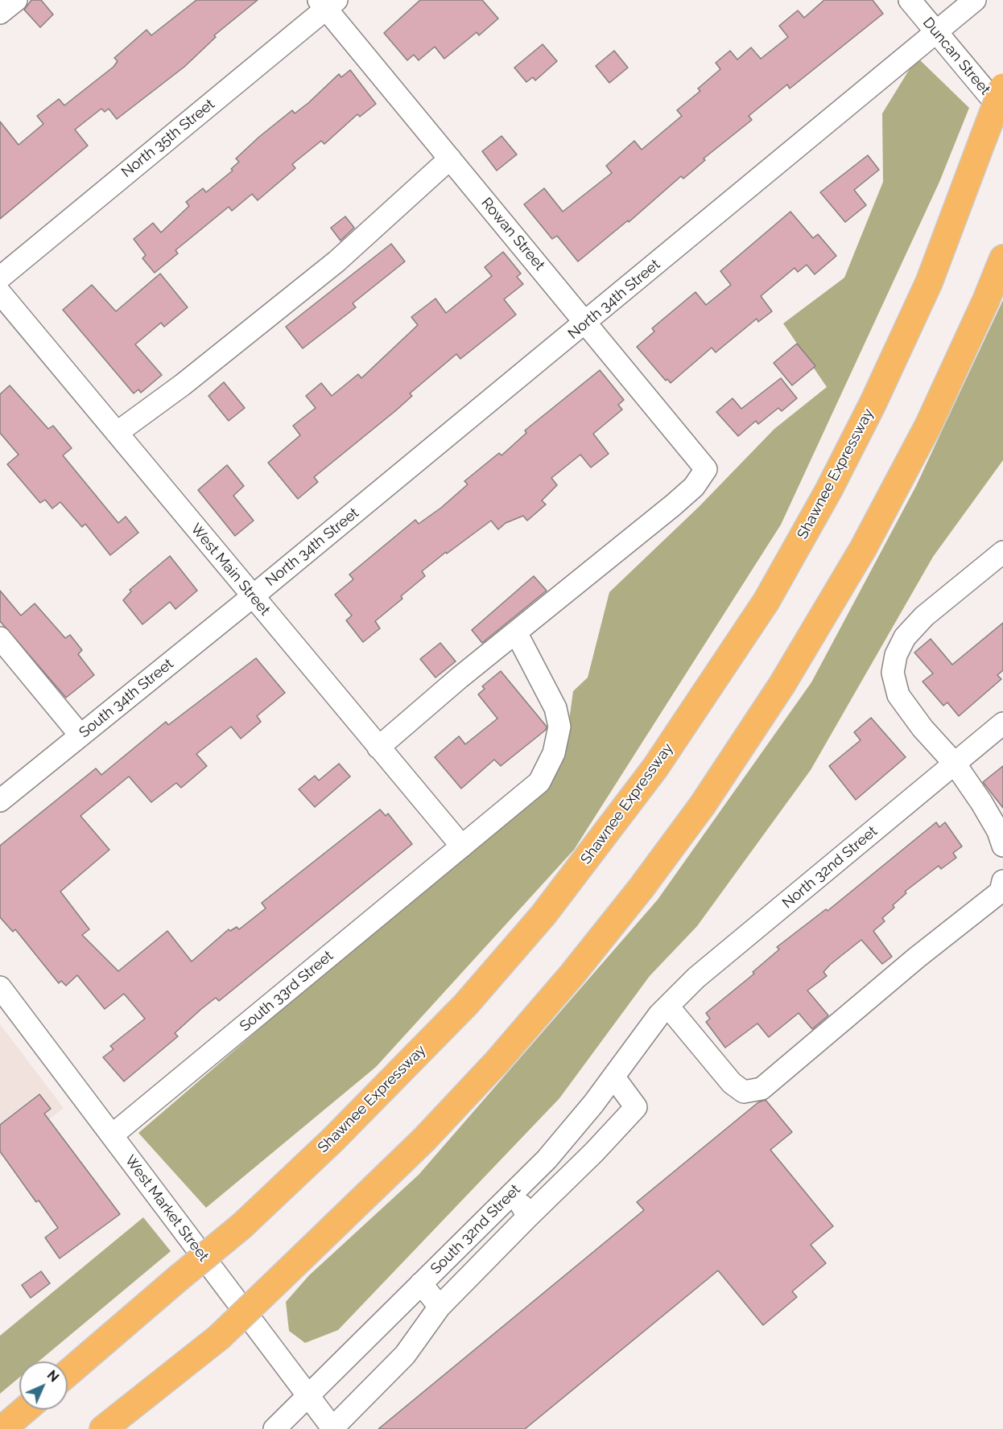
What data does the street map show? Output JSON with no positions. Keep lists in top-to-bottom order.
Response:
{
  "streets": {
    "highway": ["Shawnee Expressway"],
    "street": [
      "Duncan Street",
      "North 35th Street",
      "Rowan Street",
      "North 34th Street",
      "West Main Street",
      "South 34th Street",
      "North 32nd Street",
      "South 33rd Street",
      "West Market Street",
      "South 32nd Street"
    ]
  },
  "crossings": [
    ["Duncan Street", "North 34th Street"],
    ["North 35th Street", "Rowan Street"],
    ["Rowan Street", "North 34th Street"],
    ["Rowan Street", "South 33rd Street"],
    ["North 34th Street", "West Main Street"],
    ["North 34th Street", "South 34th Street"],
    ["West Main Street", "South 34th Street"],
    ["West Main Street", "South 33rd Street"],
    ["North 32nd Street", "South 32nd Street"],
    ["South 33rd Street", "West Market Street"],
    ["West Market Street", "South 32nd Street"]
  ],
  "north": "top right"
}
